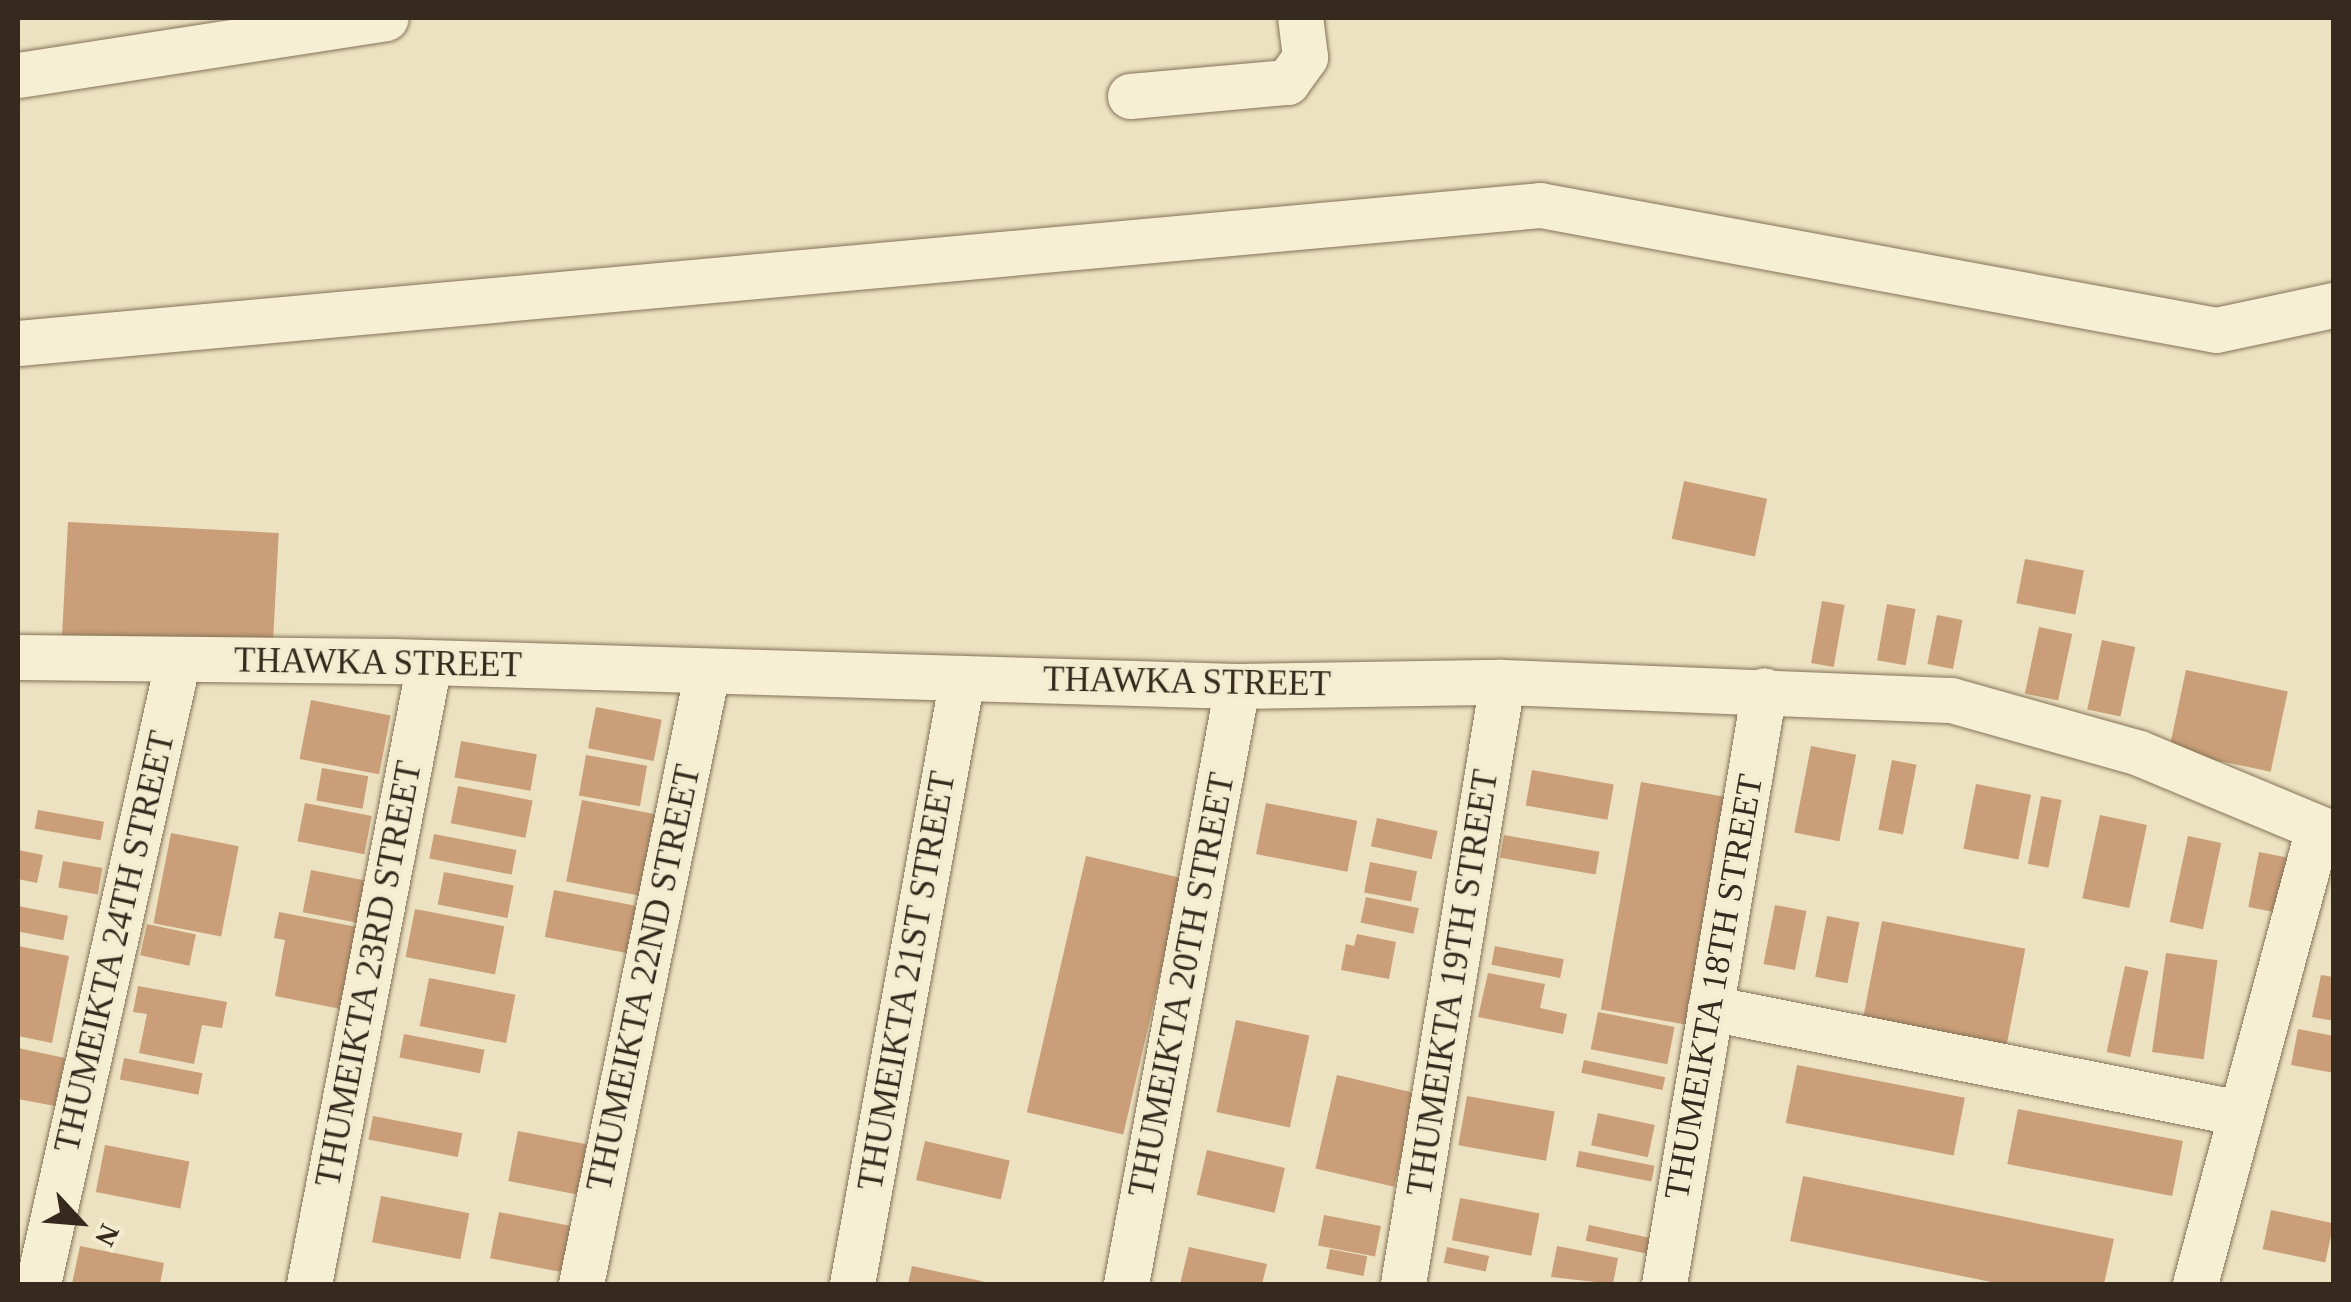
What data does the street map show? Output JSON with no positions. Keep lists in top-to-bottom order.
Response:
{
  "streets": {
    "street": [
      "THAWKA STREET",
      "THUMEIKTA 24TH STREET",
      "THUMEIKTA 23RD STREET",
      "THUMEIKTA 22ND STREET",
      "THUMEIKTA 21ST STREET",
      "THUMEIKTA 19TH STREET",
      "THUMEIKTA 20TH STREET",
      "THUMEIKTA 18TH STREET"
    ]
  },
  "crossings": [
    ["THAWKA STREET", "THUMEIKTA 24TH STREET"],
    ["THAWKA STREET", "THUMEIKTA 23RD STREET"],
    ["THAWKA STREET", "THUMEIKTA 22ND STREET"],
    ["THAWKA STREET", "THUMEIKTA 21ST STREET"],
    ["THAWKA STREET", "THUMEIKTA 19TH STREET"],
    ["THAWKA STREET", "THUMEIKTA 20TH STREET"],
    ["THAWKA STREET", "THUMEIKTA 18TH STREET"]
  ],
  "north": "bottom right"
}
